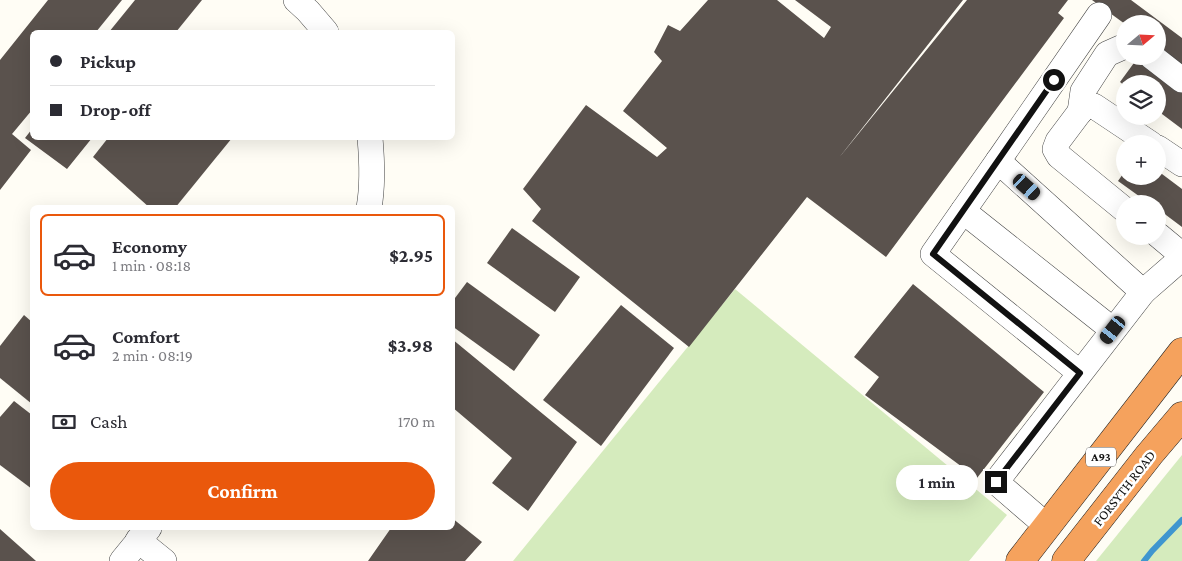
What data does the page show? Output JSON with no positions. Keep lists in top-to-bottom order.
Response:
{
  "streets": {
    "highway": ["A93", "FORSYTH ROAD"]
  },
  "north": "right",
  "page": {
    "map_buttons": ["+", "−"],
    "banner": ["Pickup", "Drop-off"],
    "list": [
      {
        "name": "Economy",
        "note": "1 min · 08:18",
        "value": "$2.95"
      },
      {
        "name": "Comfort",
        "note": "2 min · 08:19",
        "value": "$3.98"
      }
    ],
    "pay": ["Cash", "170 m"],
    "buttons": "Confirm",
    "bubble": "1 min"
  }
}
